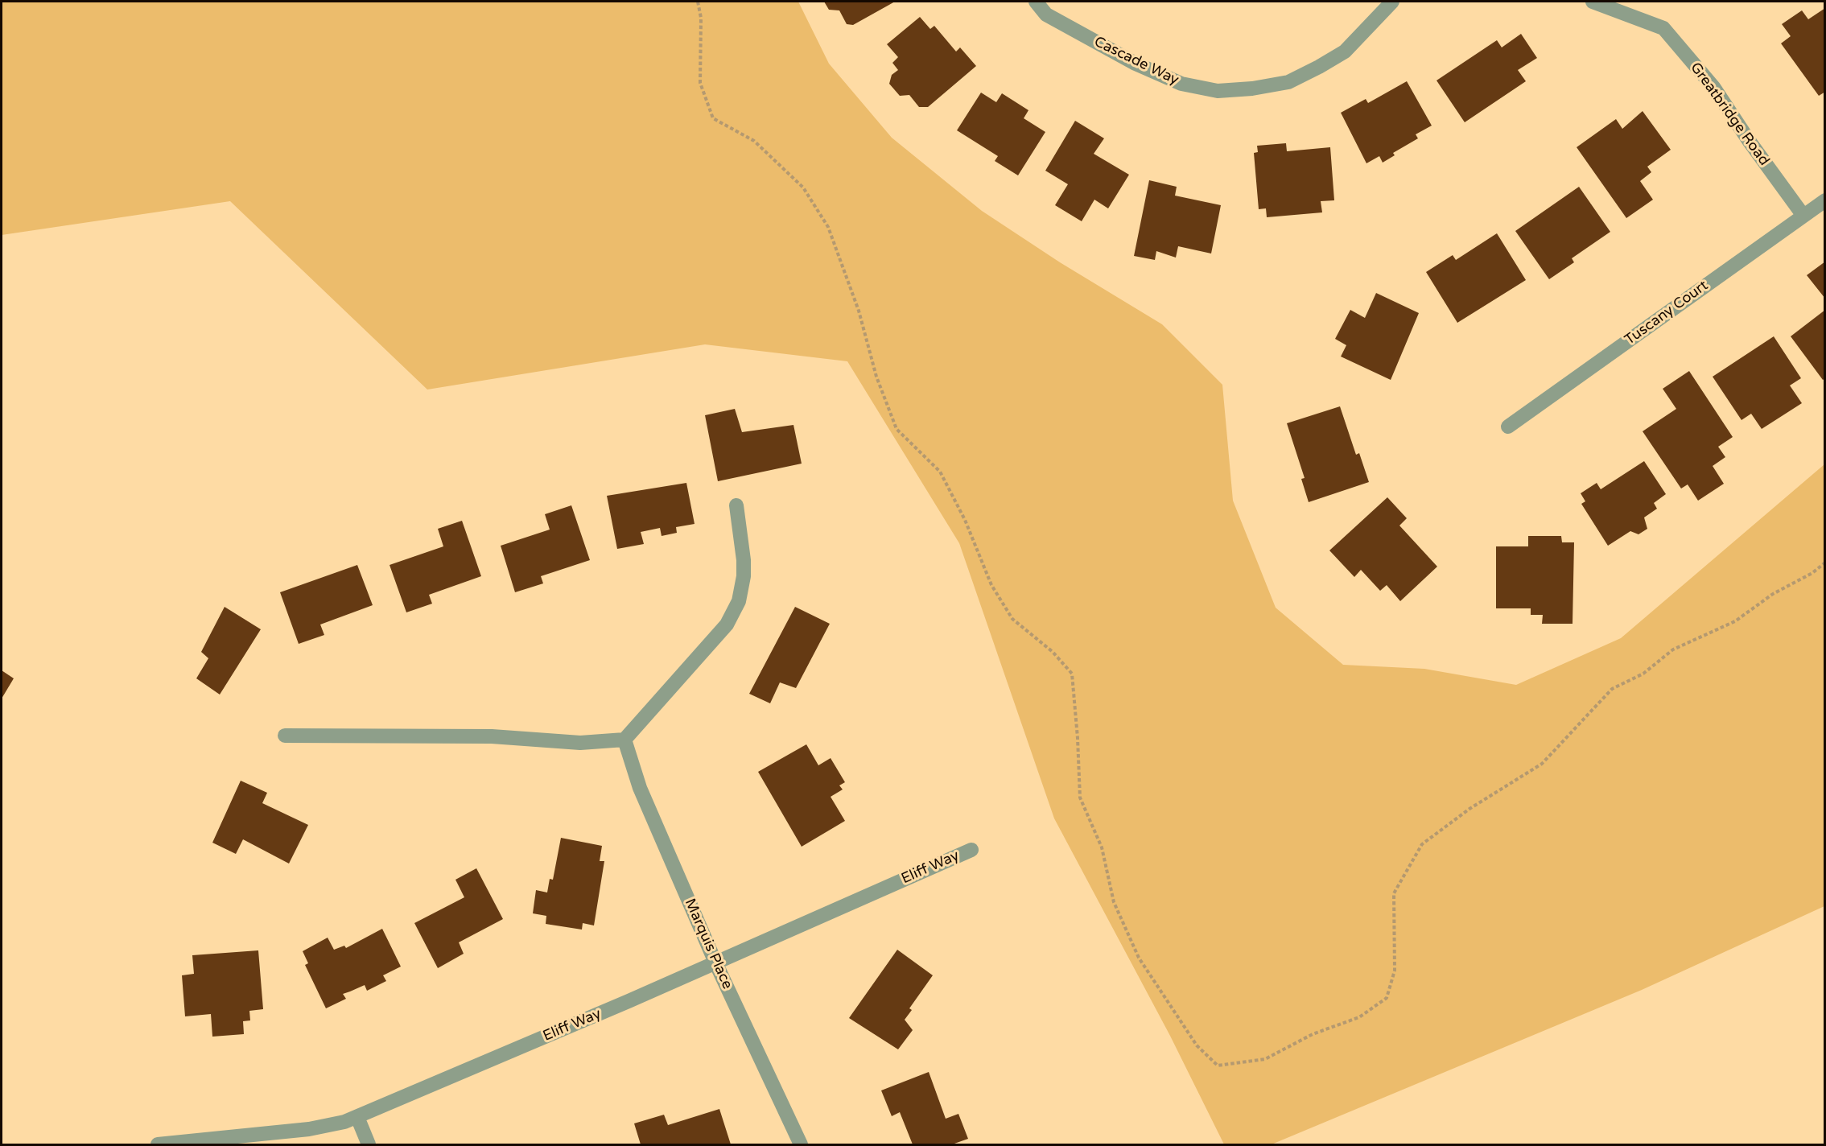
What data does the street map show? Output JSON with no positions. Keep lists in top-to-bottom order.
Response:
{
  "streets": {
    "street": [
      "Cascade Way",
      "Greatbridge Road",
      "Tuscany Court",
      "Eliff Way",
      "Marquis Place"
    ]
  },
  "crossings": [
    ["Greatbridge Road", "Tuscany Court"],
    ["Eliff Way", "Marquis Place"]
  ]
}
